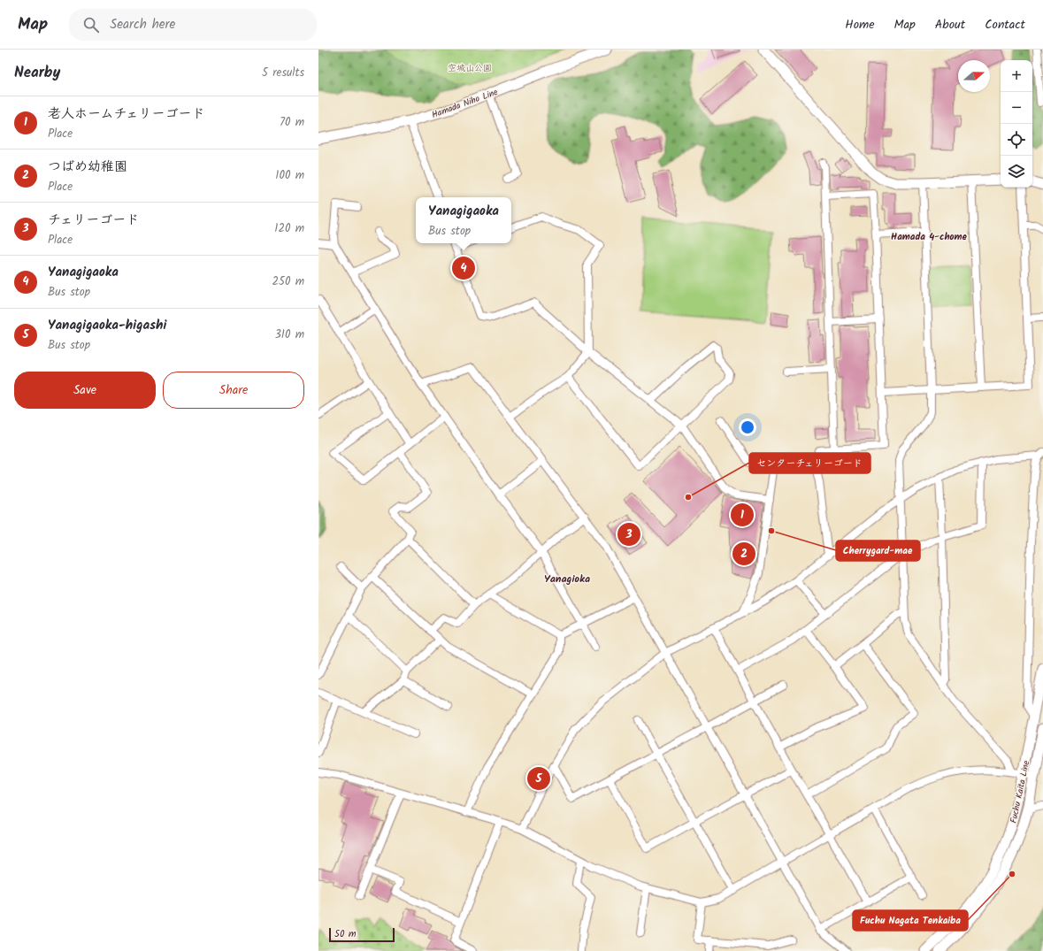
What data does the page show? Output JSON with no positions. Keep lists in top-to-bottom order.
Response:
{
  "streets": {
    "main road": ["Hamada Niho Line", "Fuchu Kaita Line"]
  },
  "districts": ["Hamada 4-chome", "Yanagioka"],
  "parks": ["空城山公園"],
  "places": ["センターチェリーゴード", "Cherrygard-mae", "Fuchu Nagata Tenkaiba"],
  "scale_bar": "50 m",
  "north": "right",
  "page": {
    "header": "Map",
    "search": "Search here",
    "nav": [
      "Home",
      "Map",
      "About",
      "Contact"
    ],
    "heading": ["Nearby", "5 results"],
    "map_buttons": ["+", "−"],
    "list": [
      {
        "mark": "1",
        "name": "老人ホームチェリーゴード",
        "note": "Place",
        "value": "70 m"
      },
      {
        "mark": "2",
        "name": "つばめ幼稚園",
        "note": "Place",
        "value": "100 m"
      },
      {
        "mark": "3",
        "name": "チェリーゴード",
        "note": "Place",
        "value": "120 m"
      },
      {
        "mark": "4",
        "name": "Yanagigaoka",
        "note": "Bus stop",
        "value": "250 m"
      },
      {
        "mark": "5",
        "name": "Yanagigaoka-higashi",
        "note": "Bus stop",
        "value": "310 m"
      }
    ],
    "popup": ["Yanagigaoka", "Bus stop"],
    "pins": [
      "4",
      "1",
      "3",
      "2",
      "5"
    ],
    "buttons": ["Save", "Share"],
    "scale": "50 m"
  }
}
